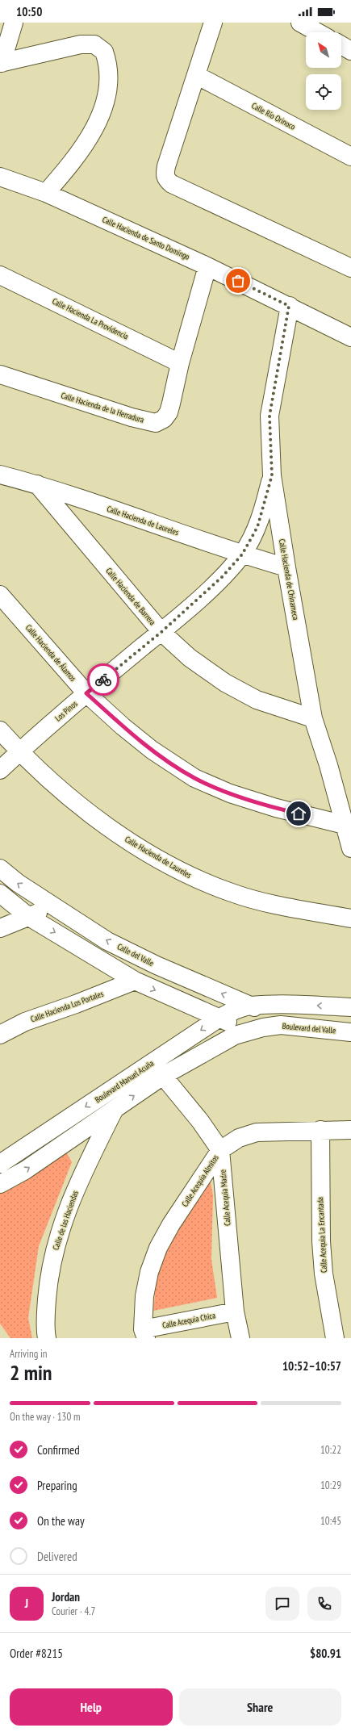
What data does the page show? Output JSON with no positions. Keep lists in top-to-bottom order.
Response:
{
  "streets": {
    "street": [
      "Calle Río Orinoco",
      "Calle Hacienda de Santo Domingo",
      "Calle Hacienda La Providencia",
      "Calle Hacienda de la Herradura",
      "Calle Hacienda de Laureles",
      "Calle Hacienda de Chinameca",
      "Calle Hacienda de Barrera",
      "Calle Hacienda de Álamos",
      "Los Pinos",
      "Calle del Valle",
      "Calle Hacienda Los Portales",
      "Boulevard del Valle",
      "Boulevard Manuel Acuña",
      "Calle Acequia Almitos",
      "Calle Acequia Madre",
      "Calle de las Haciendas",
      "Calle Acequia La Encantada",
      "Calle Acequia Chica"
    ]
  },
  "crossings": [
    ["Calle Hacienda de Santo Domingo", "Calle Hacienda de la Herradura"],
    ["Calle Hacienda de Santo Domingo", "Calle Hacienda de Chinameca"],
    ["Calle Hacienda La Providencia", "Calle Hacienda de la Herradura"],
    ["Calle Hacienda de Laureles", "Calle Hacienda de Chinameca"],
    ["Calle Hacienda de Laureles", "Calle Hacienda de Barrera"],
    ["Calle Hacienda de Laureles", "Los Pinos"],
    ["Calle Hacienda de Chinameca", "Calle Hacienda de Barrera"],
    ["Calle Hacienda de Chinameca", "Calle Hacienda de Álamos"],
    ["Calle Hacienda de Chinameca", "Los Pinos"],
    ["Calle Hacienda de Barrera", "Los Pinos"],
    ["Calle Hacienda de Álamos", "Los Pinos"],
    ["Calle del Valle", "Boulevard del Valle"],
    ["Calle del Valle", "Boulevard Manuel Acuña"],
    ["Calle Acequia Almitos", "Calle Acequia Madre"],
    ["Calle Acequia Almitos", "Calle Acequia La Encantada"],
    ["Calle Acequia Almitos", "Calle Acequia Chica"],
    ["Calle Acequia Madre", "Calle Acequia Chica"]
  ],
  "north": "top left",
  "page": {
    "status": "10:50",
    "heading": ["2 min", "Arriving in", "10:52–10:57"],
    "panel": [
      "Jordan",
      "Courier · 4.7",
      "Order #8215",
      "$80.91"
    ],
    "bar": "On the way · 130 m",
    "list": [
      ["Confirmed", "10:22"],
      ["Preparing", "10:29"],
      ["On the way", "10:45"],
      "Delivered"
    ],
    "round": "J",
    "buttons": ["Help", "Share"]
  }
}
